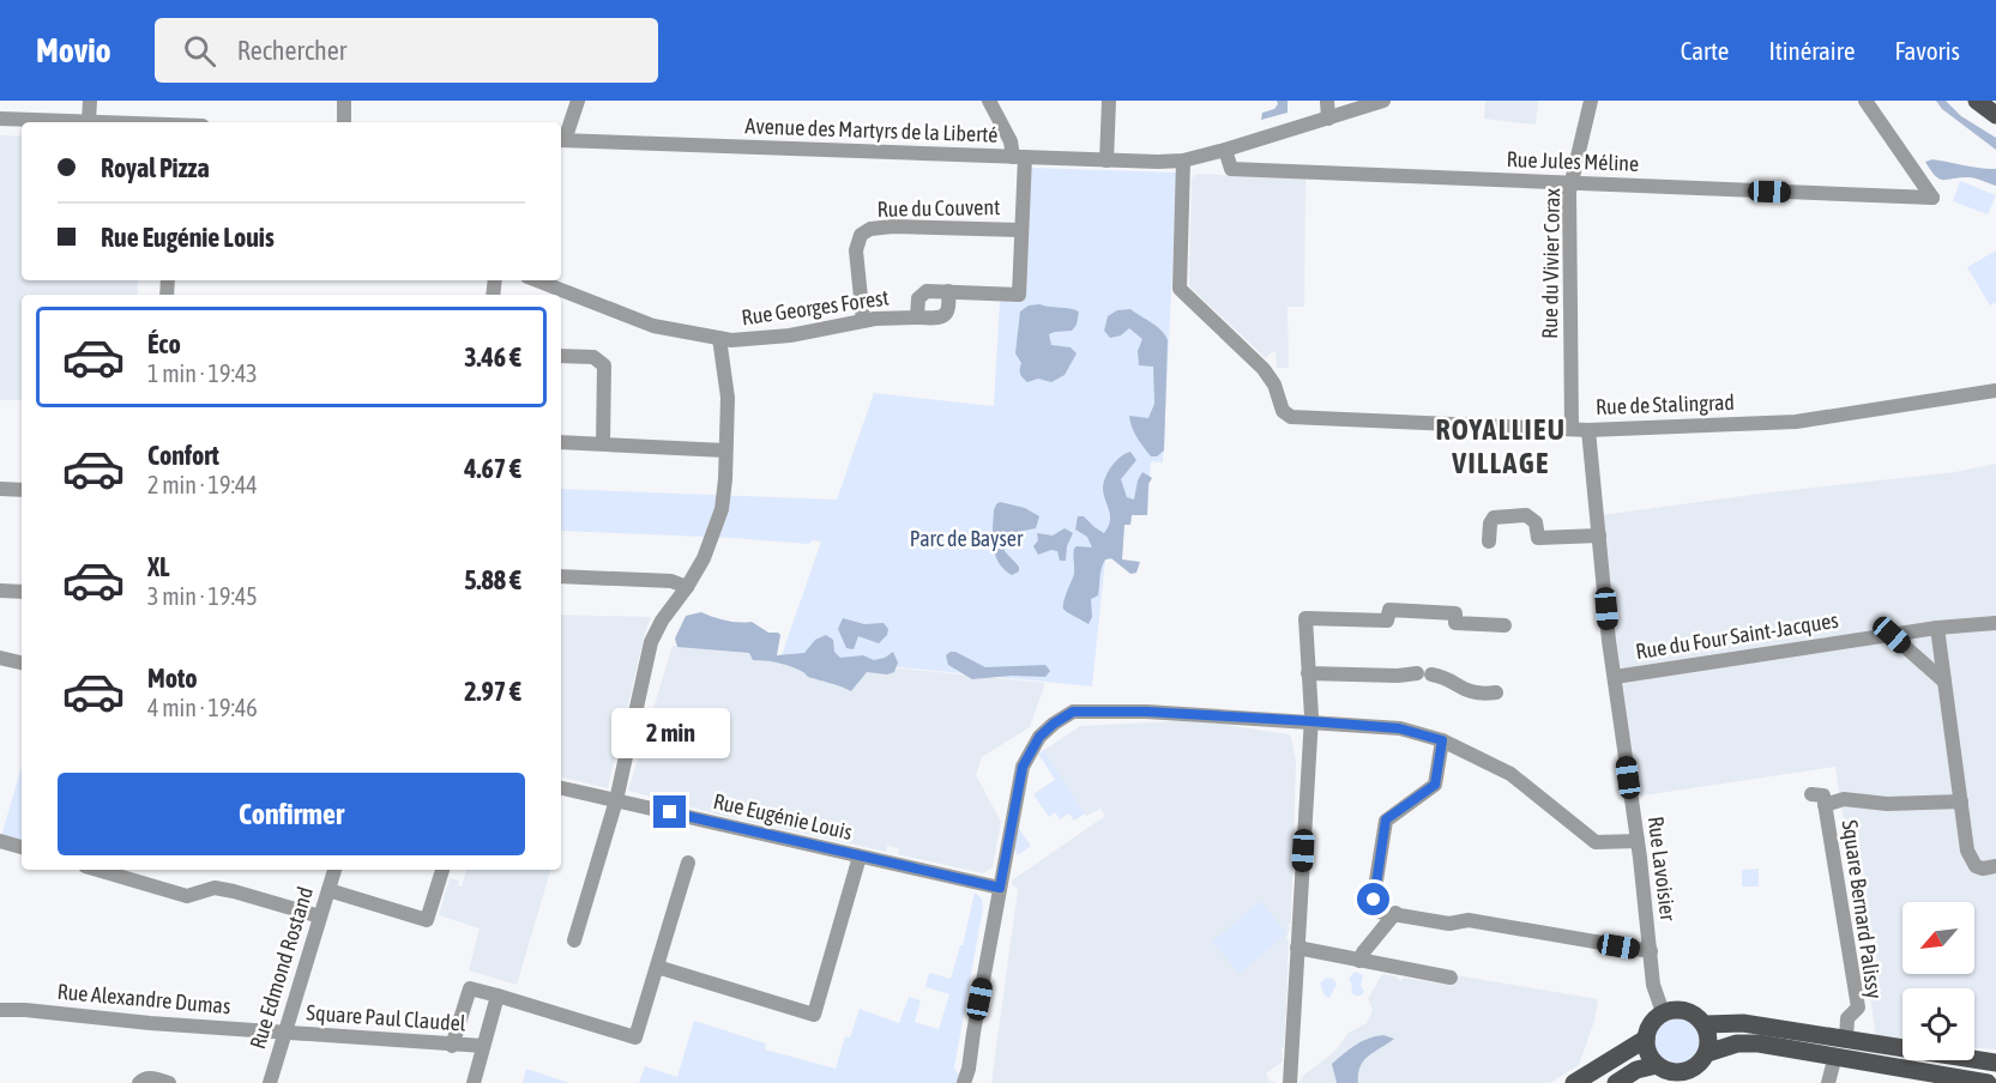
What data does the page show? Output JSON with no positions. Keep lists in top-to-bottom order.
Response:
{
  "streets": {
    "street": [
      "Avenue des Martyrs de la Liberté",
      "Rue Jules Méline",
      "Rue du Couvent",
      "Rue du Vivier Corax",
      "Rue Georges Forest",
      "Rue de Stalingrad",
      "Rue du Four Saint-Jacques",
      "Rue Eugénie Louis",
      "Rue Lavoisier",
      "Square Bernard Palissy",
      "Rue Edmond Rostand",
      "Rue Alexandre Dumas",
      "Square Paul Claudel"
    ]
  },
  "crossings": [
    ["Avenue des Martyrs de la Liberté", "Rue Jules Méline"],
    ["Avenue des Martyrs de la Liberté", "Rue Georges Forest"],
    ["Avenue des Martyrs de la Liberté", "Rue de Stalingrad"],
    ["Rue Jules Méline", "Rue du Vivier Corax"],
    ["Rue du Couvent", "Rue Georges Forest"],
    ["Rue du Vivier Corax", "Rue de Stalingrad"],
    ["Rue de Stalingrad", "Rue Lavoisier"],
    ["Rue du Four Saint-Jacques", "Rue Lavoisier"],
    ["Rue Edmond Rostand", "Rue Alexandre Dumas"],
    ["Rue Edmond Rostand", "Square Paul Claudel"],
    ["Rue Alexandre Dumas", "Square Paul Claudel"]
  ],
  "districts": ["ROYALLIEU VILLAGE"],
  "parks": ["Parc de Bayser"],
  "north": "bottom left",
  "page": {
    "header": "Movio",
    "search": "Rechercher",
    "nav": ["Carte", "Itinéraire", "Favoris"],
    "banner": ["Royal Pizza", "Rue Eugénie Louis"],
    "list": [
      {
        "name": "Éco",
        "note": "1 min · 19:43",
        "value": "3.46 €"
      },
      {
        "name": "Confort",
        "note": "2 min · 19:44",
        "value": "4.67 €"
      },
      {
        "name": "XL",
        "note": "3 min · 19:45",
        "value": "5.88 €"
      },
      {
        "name": "Moto",
        "note": "4 min · 19:46",
        "value": "2.97 €"
      }
    ],
    "bubble": "2 min",
    "buttons": "Confirmer"
  }
}
